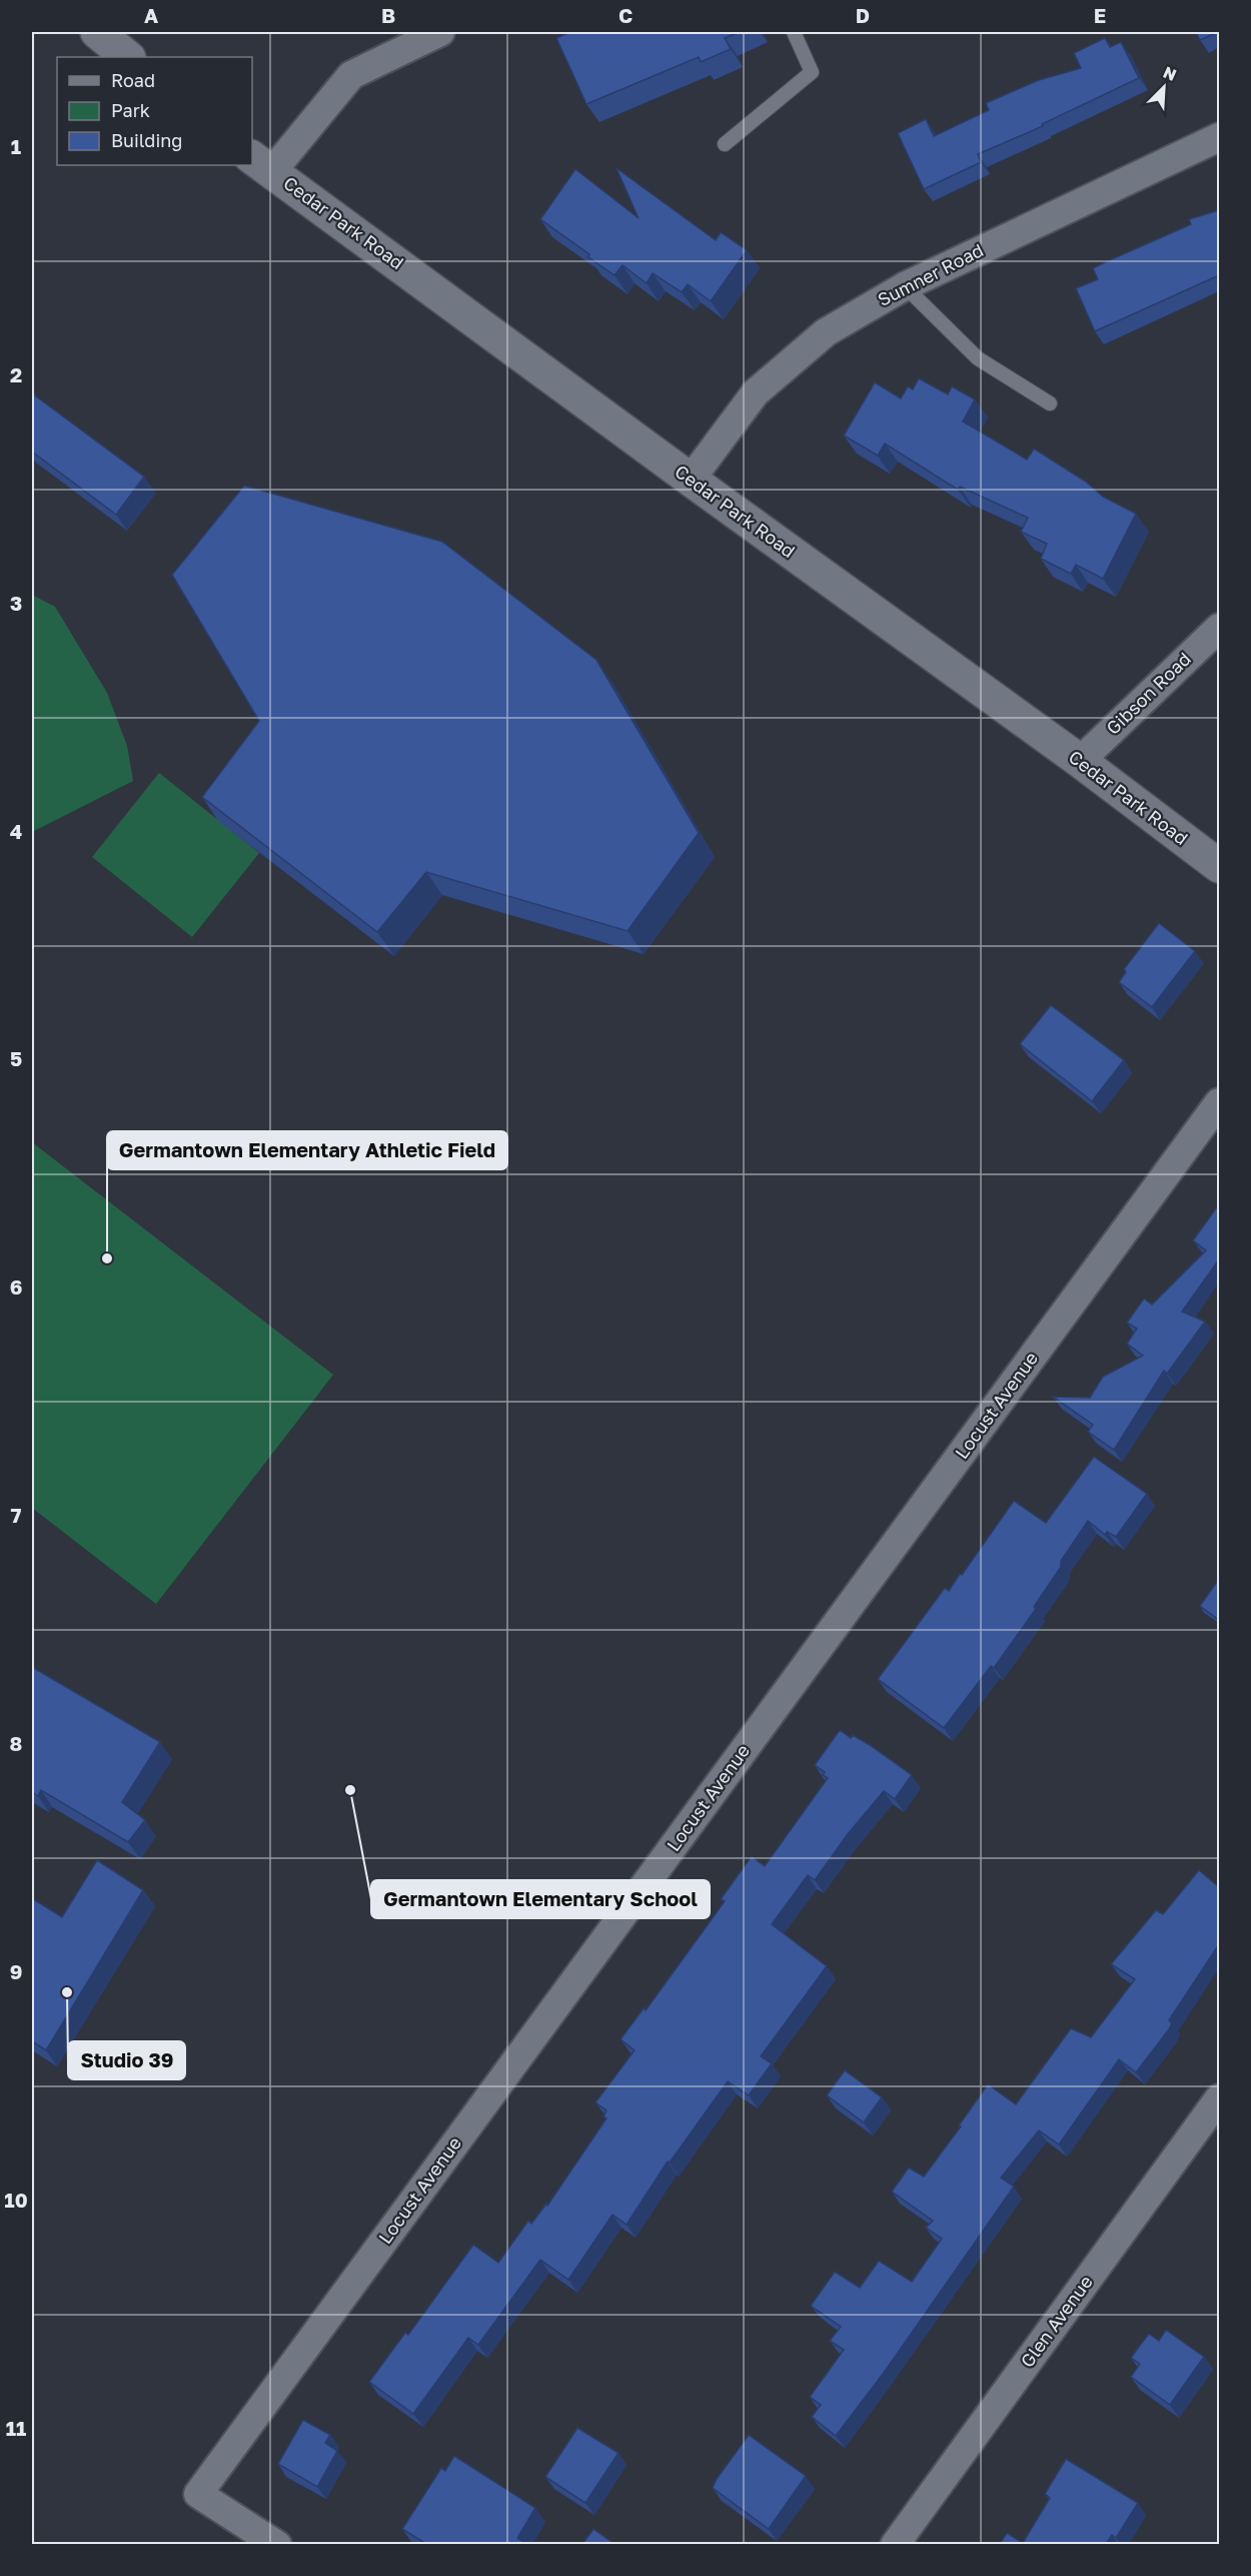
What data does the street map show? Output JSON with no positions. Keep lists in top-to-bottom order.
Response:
{
  "streets": {
    "street": [
      "Cedar Park Road",
      "Sumner Road",
      "Gibson Road",
      "Locust Avenue",
      "Glen Avenue"
    ]
  },
  "crossings": [
    ["Cedar Park Road", "Sumner Road"],
    ["Cedar Park Road", "Gibson Road"]
  ],
  "places": ["Germantown Elementary Athletic Field", "Germantown Elementary School", "Studio 39"],
  "legend": ["Road", "Park", "Building"],
  "north": "top right",
  "grid": {
    "columns": [
      "A",
      "B",
      "C",
      "D",
      "E"
    ],
    "rows": [
      "1",
      "2",
      "3",
      "4",
      "5",
      "6",
      "7",
      "8",
      "9",
      "10",
      "11"
    ]
  }
}
